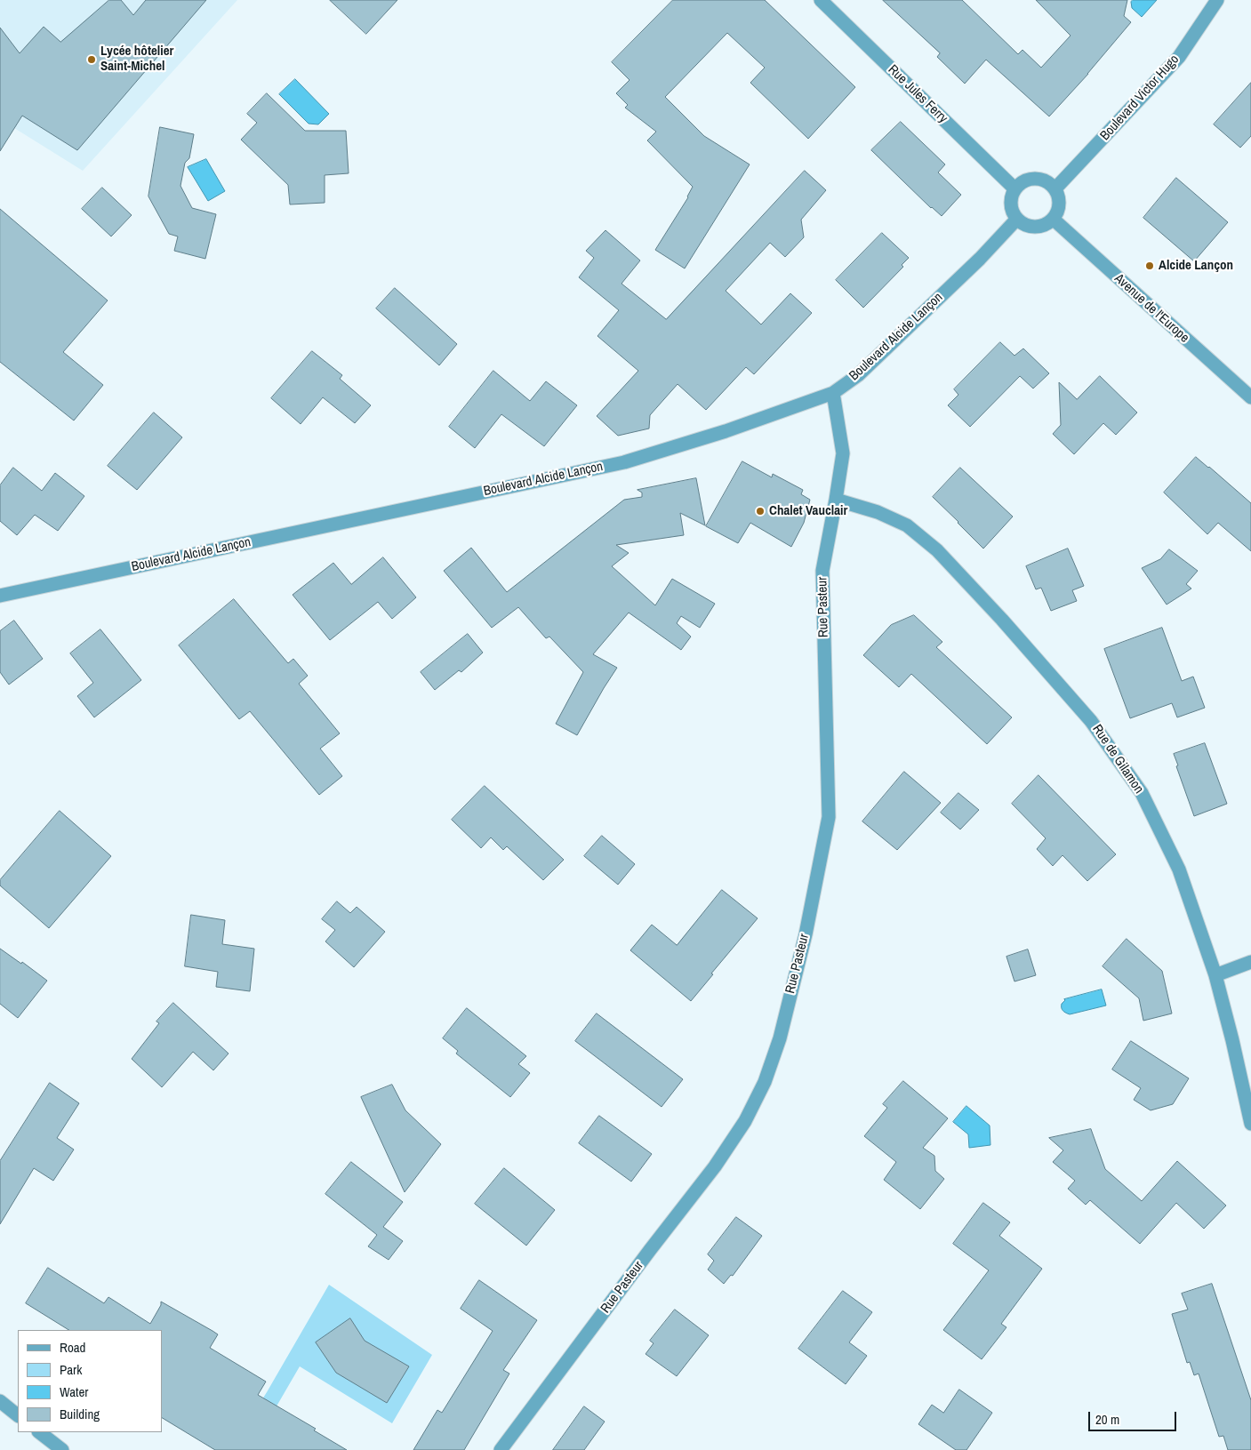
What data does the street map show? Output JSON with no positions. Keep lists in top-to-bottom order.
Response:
{
  "streets": {
    "street": [
      "Rue Jules Ferry",
      "Boulevard Victor Hugo",
      "Avenue de l'Europe",
      "Boulevard Alcide Lançon",
      "Rue Pasteur",
      "Rue de Gilamon"
    ]
  },
  "crossings": [
    ["Rue Jules Ferry", "Boulevard Victor Hugo"],
    ["Rue Jules Ferry", "Avenue de l'Europe"],
    ["Rue Jules Ferry", "Boulevard Alcide Lançon"],
    ["Boulevard Victor Hugo", "Avenue de l'Europe"],
    ["Boulevard Victor Hugo", "Boulevard Alcide Lançon"],
    ["Avenue de l'Europe", "Boulevard Alcide Lançon"],
    ["Boulevard Alcide Lançon", "Rue Pasteur"],
    ["Rue Pasteur", "Rue de Gilamon"]
  ],
  "places": ["Lycée hôtelier Saint-Michel", "Alcide Lançon", "Chalet Vauclair"],
  "legend": [
    "Road",
    "Park",
    "Water",
    "Building"
  ],
  "scale_bar": "20 m"
}
